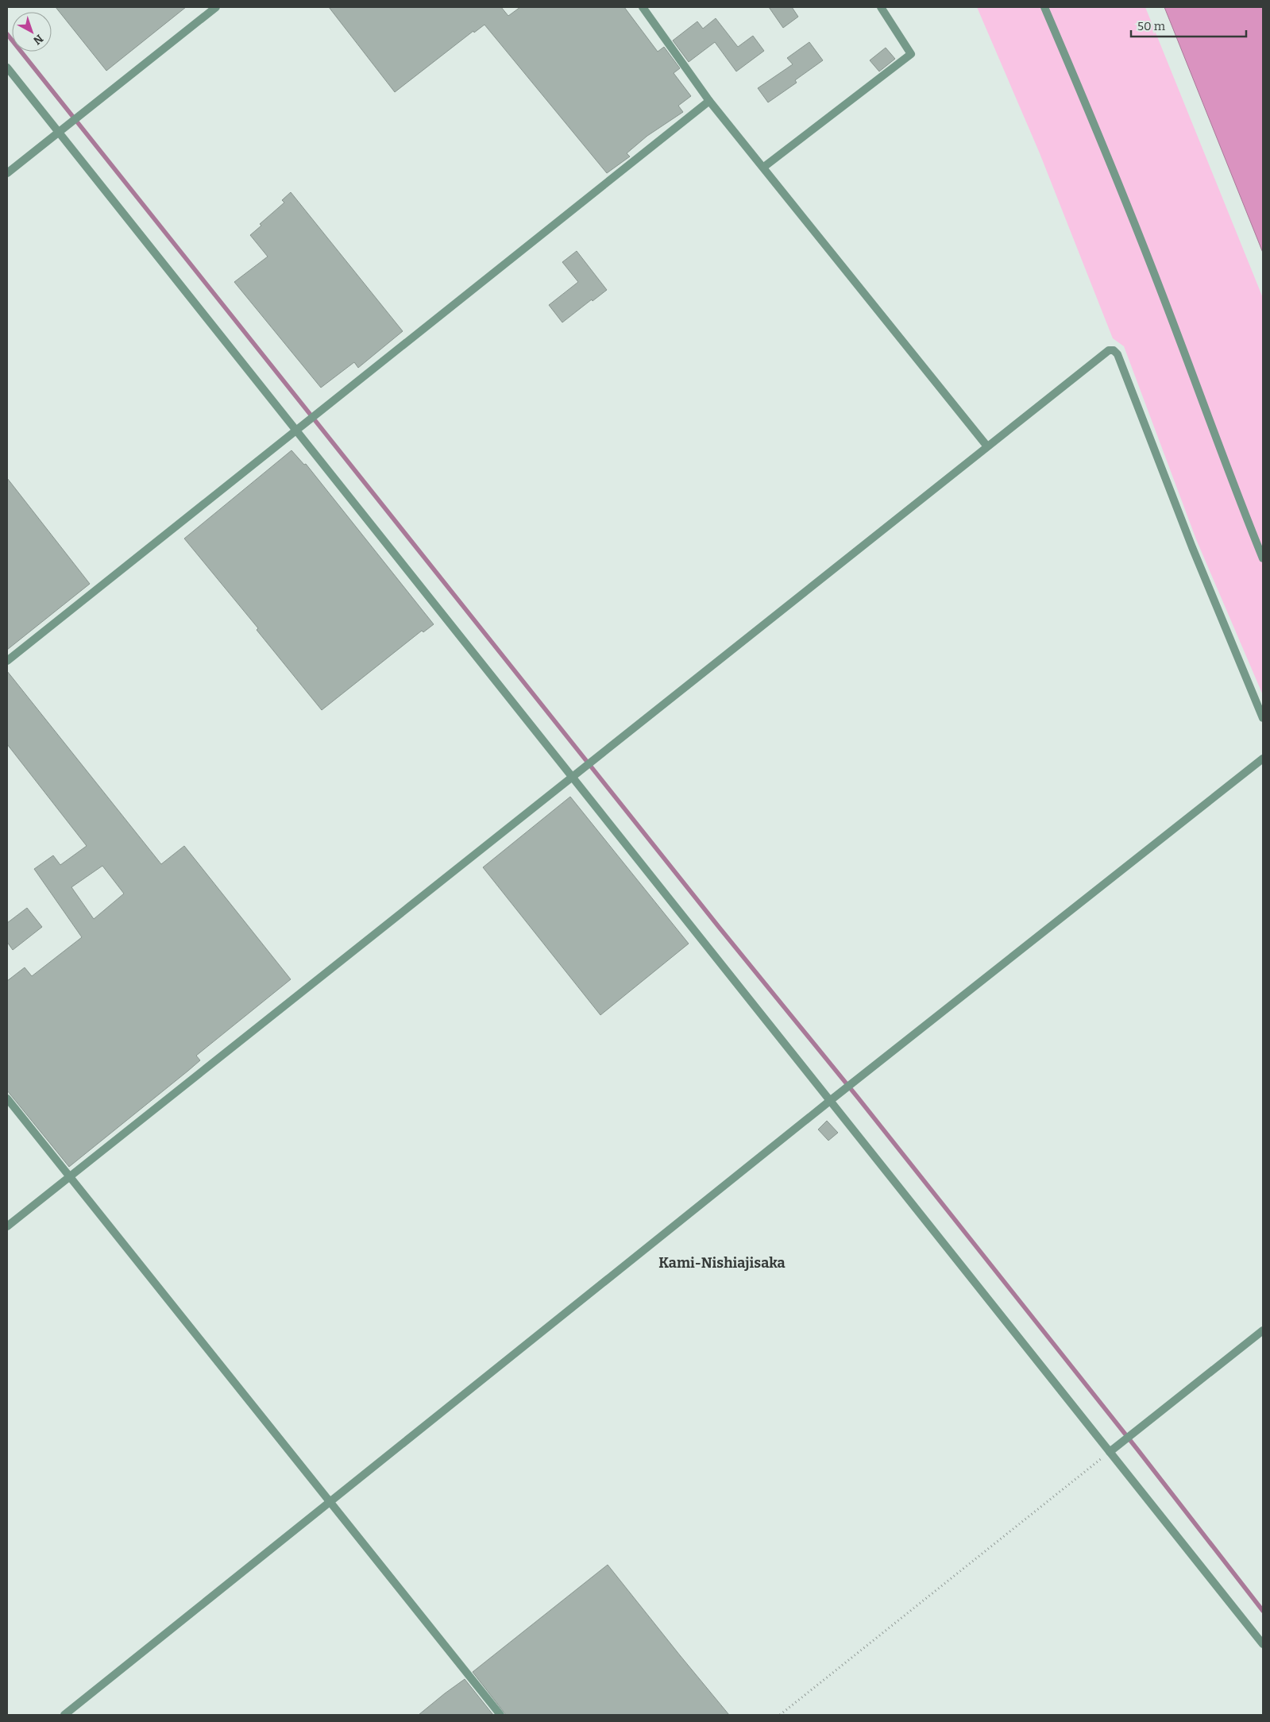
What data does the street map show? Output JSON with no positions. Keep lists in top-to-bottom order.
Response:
{
  "districts": ["Kami-Nishiajisaka"],
  "scale_bar": "50 m",
  "north": "bottom right"
}
